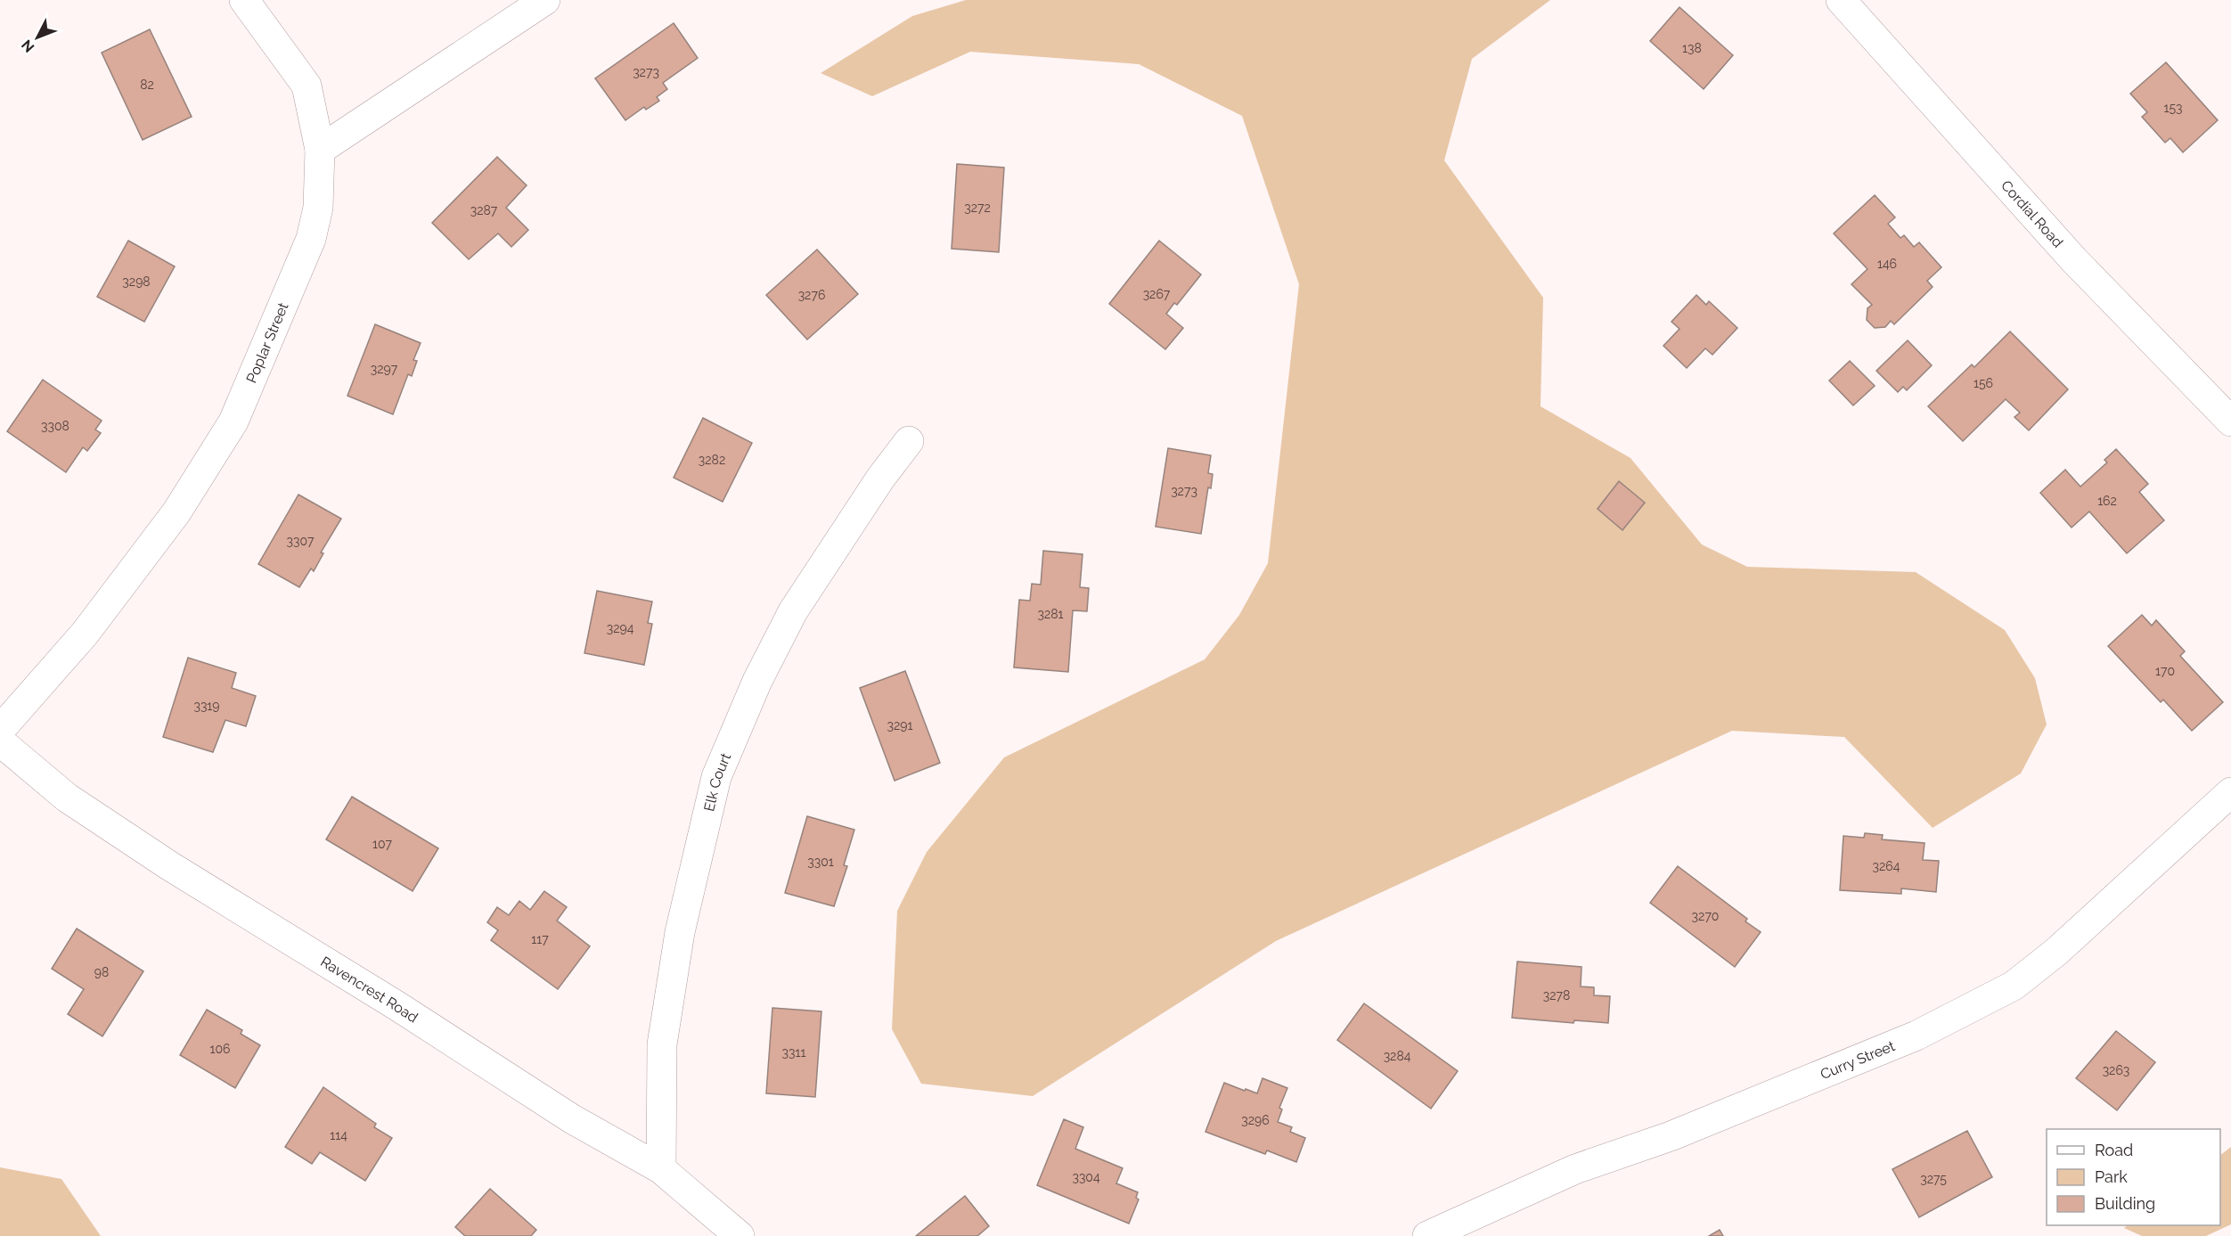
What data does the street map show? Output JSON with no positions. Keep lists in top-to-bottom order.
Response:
{
  "streets": {
    "street": [
      "Cordial Road",
      "Poplar Street",
      "Elk Court",
      "Ravencrest Road",
      "Curry Street"
    ]
  },
  "crossings": [
    ["Elk Court", "Ravencrest Road"]
  ],
  "house_numbers": [
    "138",
    "3273",
    "82",
    "153",
    "3272",
    "3287",
    "146",
    "3298",
    "3267",
    "3276",
    "3297",
    "156",
    "3308",
    "3282",
    "3273",
    "162",
    "3307",
    "3281",
    "3294",
    "170",
    "3319",
    "3291",
    "107",
    "3301",
    "3264",
    "3270",
    "117",
    "98",
    "3278",
    "106",
    "3311",
    "3284",
    "3263",
    "3296",
    "114",
    "3304",
    "3275"
  ],
  "legend": ["Road", "Park", "Building"],
  "north": "bottom left"
}
